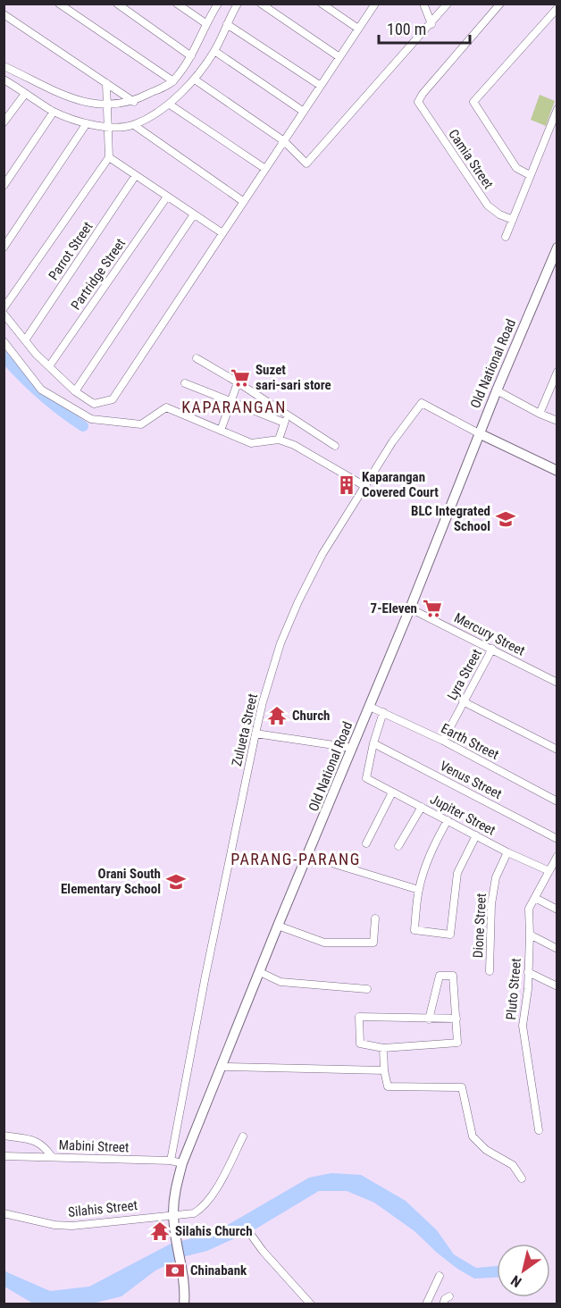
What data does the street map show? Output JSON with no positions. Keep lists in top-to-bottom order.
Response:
{
  "streets": {
    "main road": ["Old National Road"],
    "street": [
      "Camia Street",
      "Parrot Street",
      "Partridge Street",
      "Mercury Street",
      "Lyra Street",
      "Zulueta Street",
      "Earth Street",
      "Venus Street",
      "Jupiter Street",
      "Dione Street",
      "Pluto Street",
      "Mabini Street",
      "Silahis Street"
    ]
  },
  "crossings": [
    ["Old National Road", "Mercury Street"],
    ["Old National Road", "Zulueta Street"],
    ["Old National Road", "Earth Street"],
    ["Old National Road", "Mabini Street"],
    ["Old National Road", "Silahis Street"],
    ["Mercury Street", "Lyra Street"],
    ["Lyra Street", "Earth Street"],
    ["Zulueta Street", "Mabini Street"],
    ["Venus Street", "Jupiter Street"],
    ["Jupiter Street", "Dione Street"],
    ["Jupiter Street", "Pluto Street"]
  ],
  "districts": ["KAPARANGAN", "PARANG-PARANG"],
  "places": {
    "supermarket": ["Suzet sari-sari store", "7-Eleven"],
    "building": ["Kaparangan Covered Court"],
    "school or university": ["BLC Integrated School", "Orani South Elementary School"],
    "temple": ["Church", "Silahis Church"],
    "bank": ["Chinabank"]
  },
  "scale_bar": "100 m",
  "north": "bottom left"
}
